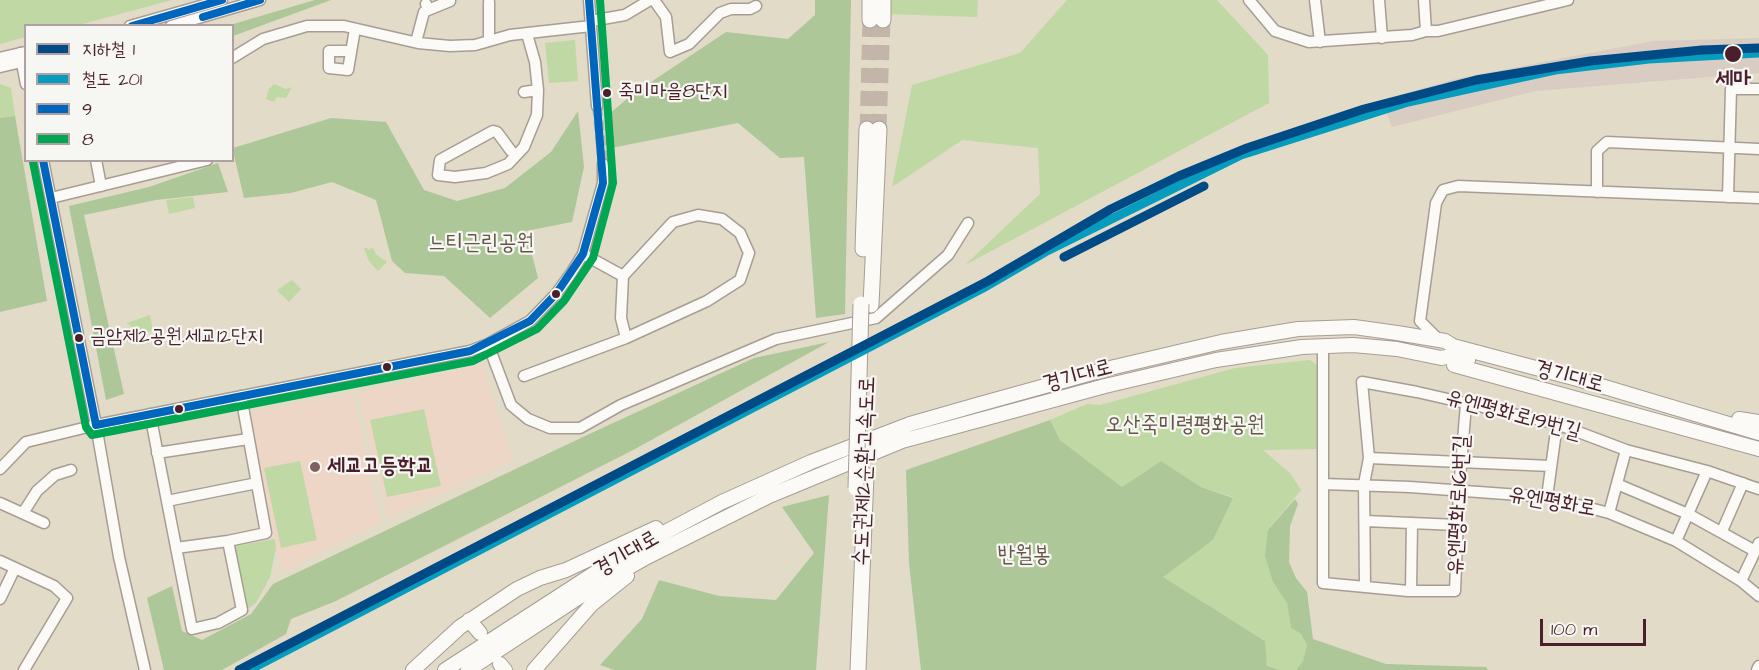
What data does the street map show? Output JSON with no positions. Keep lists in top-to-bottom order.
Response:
{
  "streets": {
    "highway": ["수도권제2순환고속도로"],
    "main road": ["경기대로"],
    "street": ["유엔평화로19번길", "유엔평화로", "유엔평화로16번길"]
  },
  "crossings": [
    ["유엔평화로19번길", "유엔평화로"],
    ["유엔평화로19번길", "유엔평화로16번길"],
    ["유엔평화로", "유엔평화로16번길"]
  ],
  "parks": ["느티근린공원", "오산죽미령평화공원", "반월봉"],
  "places": [
    "세마",
    "죽미마을8단지",
    "금암제2공원.세교12단지",
    "세교고등학교"
  ],
  "lines": [
    "transit line 9",
    "transit line 8",
    "metro line 1",
    "rail line 201"
  ],
  "legend": [
    "지하철 1",
    "철도 201",
    "9",
    "8"
  ],
  "scale_bar": "100 m"
}
